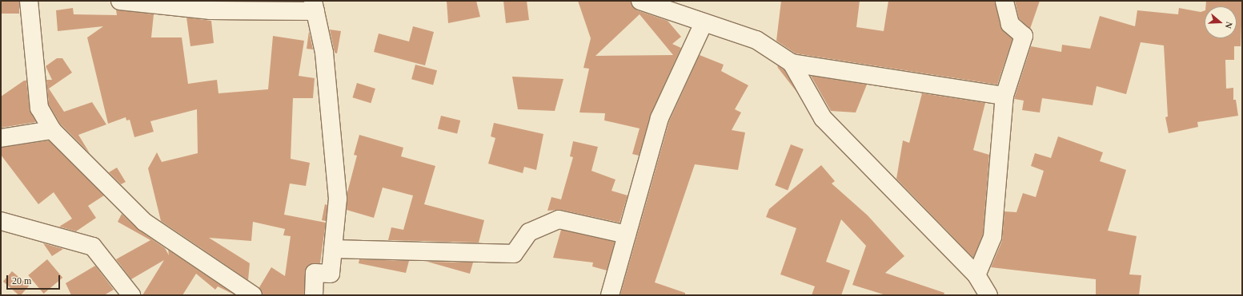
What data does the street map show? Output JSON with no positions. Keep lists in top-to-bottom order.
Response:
{
  "scale_bar": "20 m",
  "north": "right"
}
